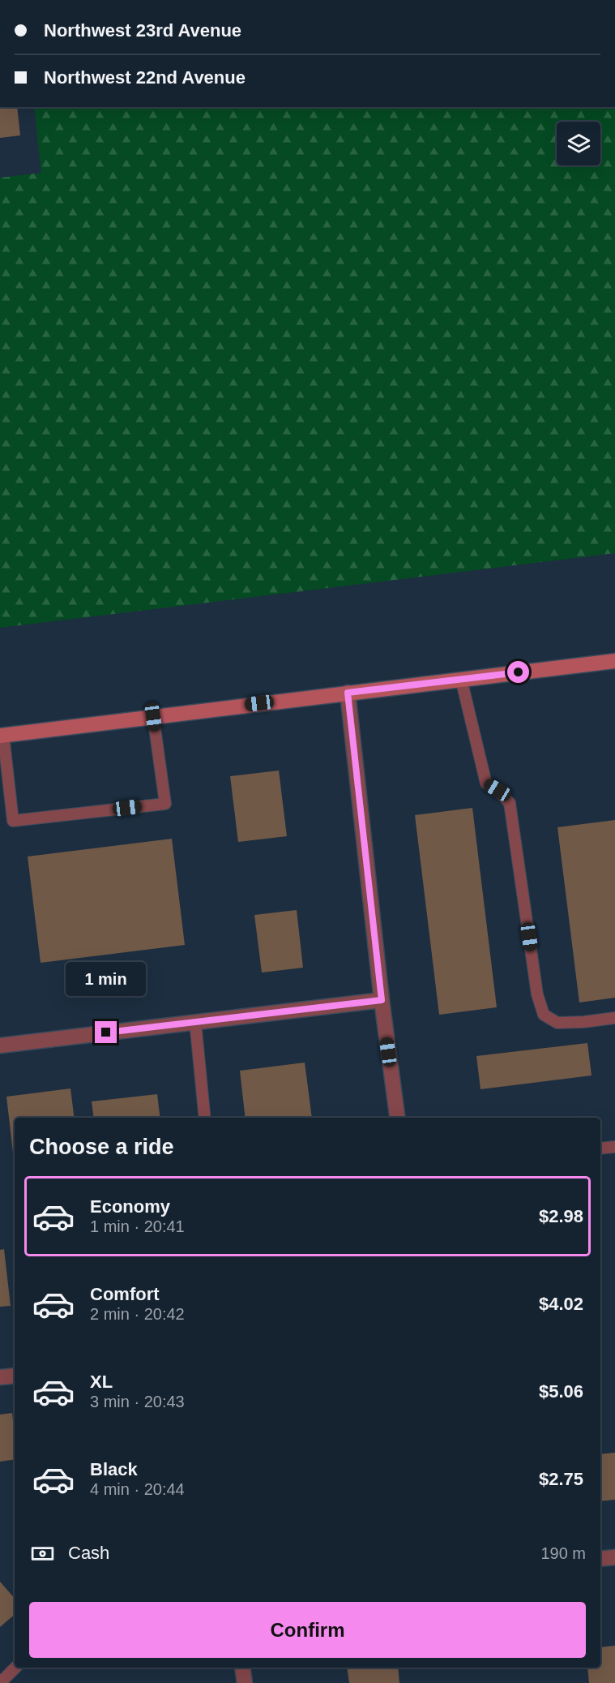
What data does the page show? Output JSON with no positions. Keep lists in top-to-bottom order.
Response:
{
  "page": {
    "banner": ["Northwest 23rd Avenue", "Northwest 22nd Avenue"],
    "bubble": "1 min",
    "heading": "Choose a ride",
    "list": [
      {
        "name": "Economy",
        "note": "1 min · 20:41",
        "value": "$2.98"
      },
      {
        "name": "Comfort",
        "note": "2 min · 20:42",
        "value": "$4.02"
      },
      {
        "name": "XL",
        "note": "3 min · 20:43",
        "value": "$5.06"
      },
      {
        "name": "Black",
        "note": "4 min · 20:44",
        "value": "$2.75"
      }
    ],
    "pay": ["Cash", "190 m"],
    "buttons": "Confirm"
  }
}
